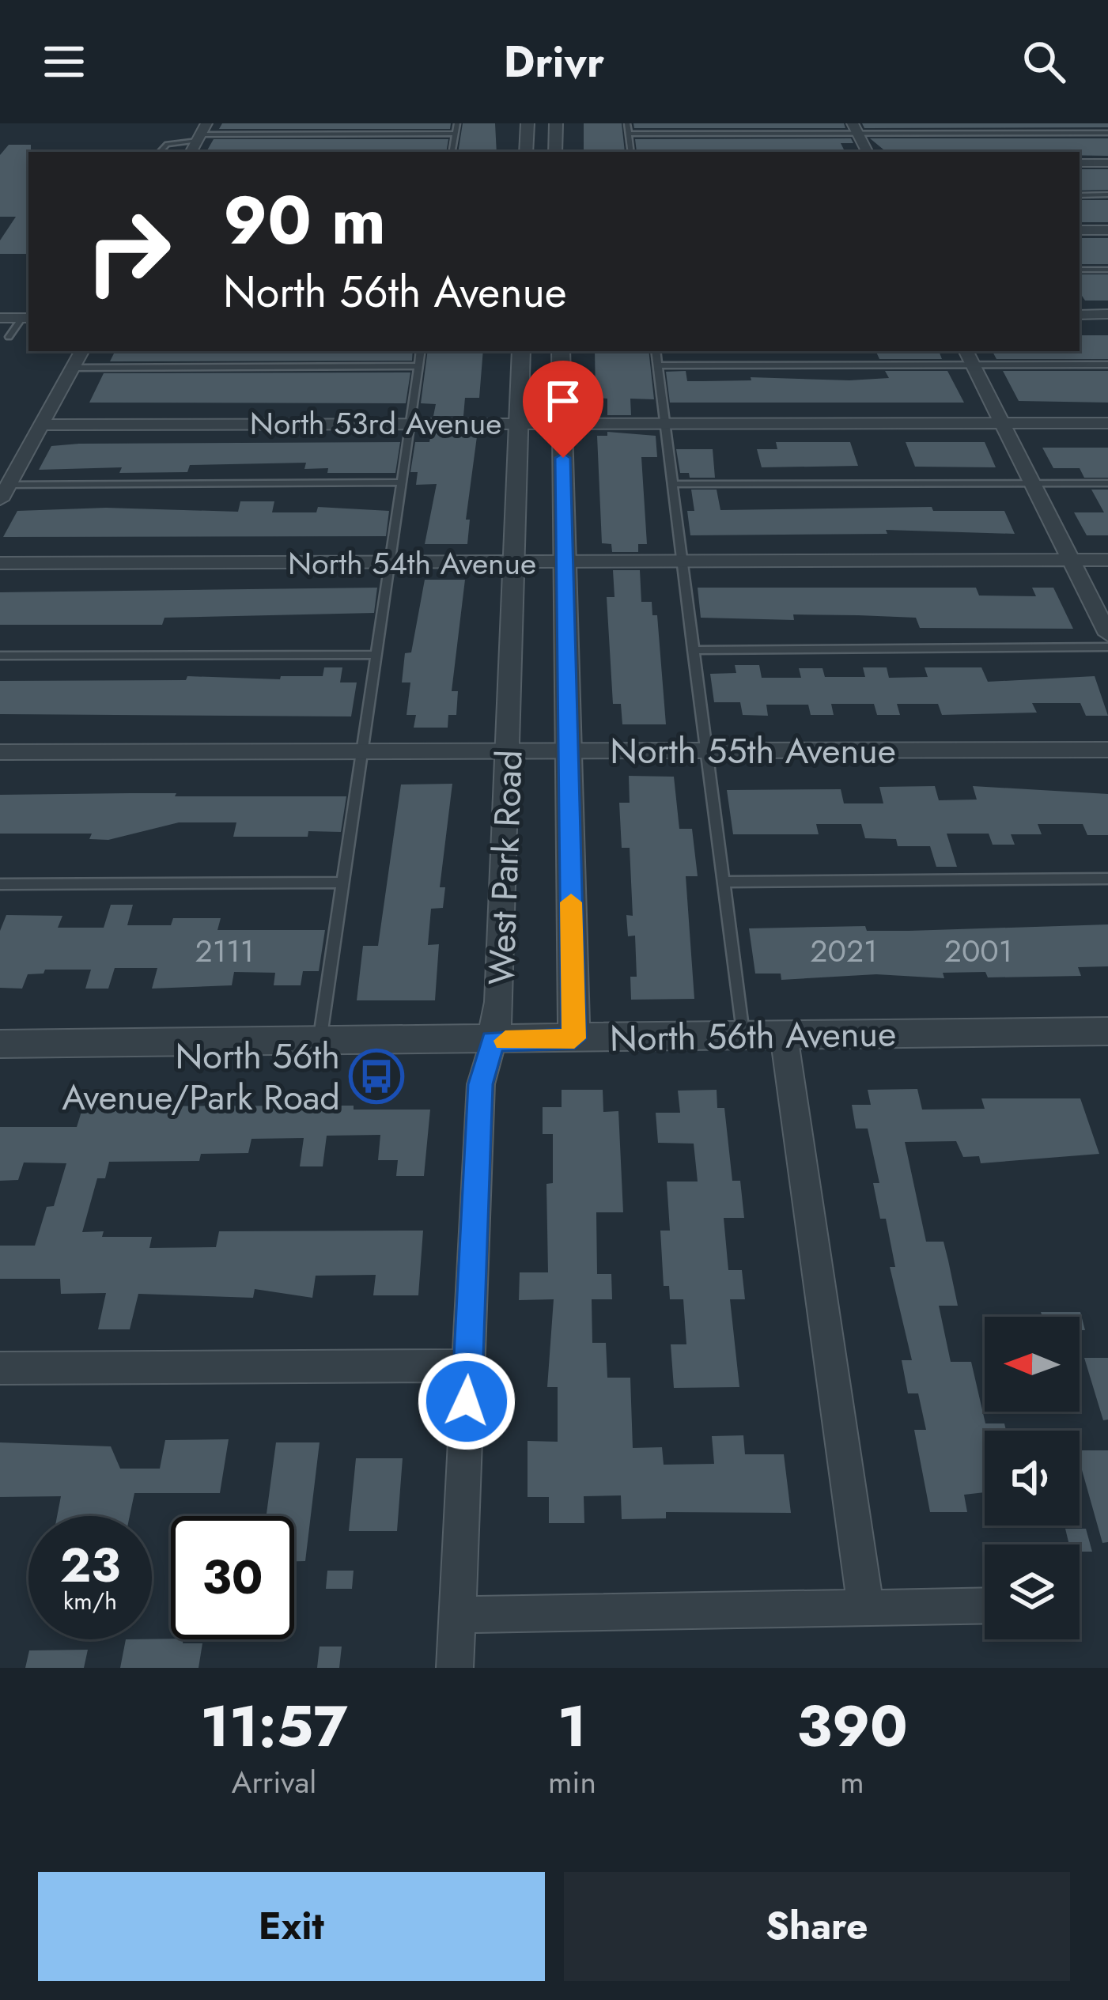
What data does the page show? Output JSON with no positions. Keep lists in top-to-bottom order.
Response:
{
  "streets": {
    "street": [
      "North 53rd Avenue",
      "North 54th Avenue",
      "North 55th Avenue",
      "West Park Road",
      "North 56th Avenue"
    ]
  },
  "crossings": [
    ["North 53rd Avenue", "West Park Road"],
    ["North 54th Avenue", "West Park Road"],
    ["North 55th Avenue", "West Park Road"],
    ["West Park Road", "North 56th Avenue"]
  ],
  "places": {
    "bus stop": ["North 56th Avenue/Park Road"]
  },
  "house_numbers": ["2111", "2021", "2001"],
  "north": "left",
  "page": {
    "header": "Drivr",
    "turn": ["90 m", "North 56th Avenue"],
    "speed": "23 km/h",
    "limit": "30",
    "eta": [
      "11:57",
      "Arrival",
      "1",
      "min",
      "390",
      "m"
    ],
    "buttons": ["Exit", "Share"]
  }
}
